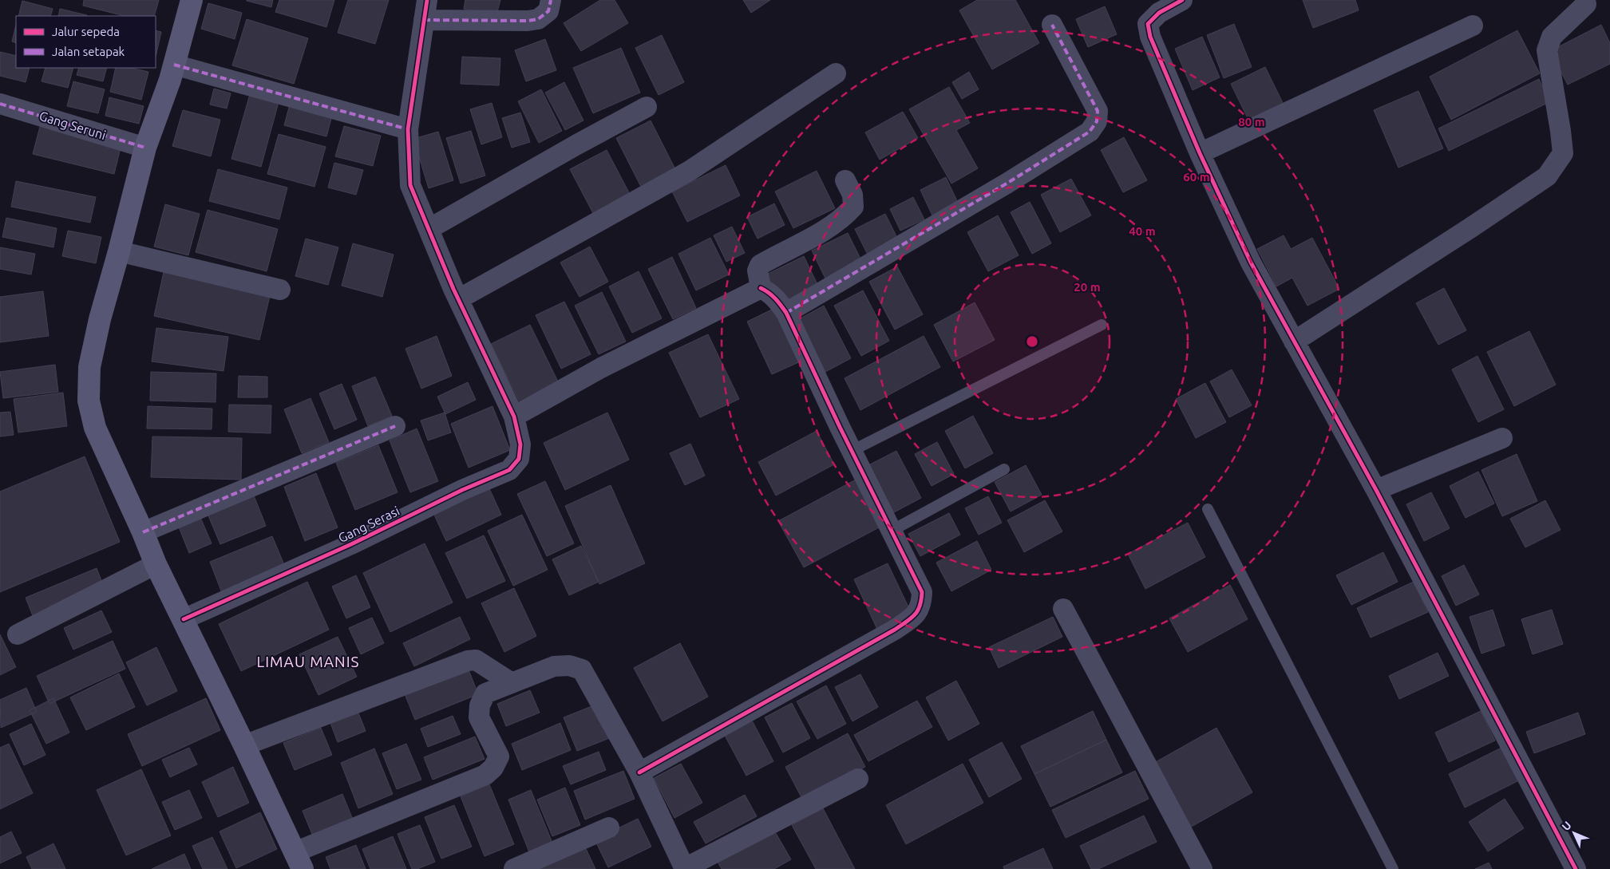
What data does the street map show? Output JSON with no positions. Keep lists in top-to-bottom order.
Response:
{
  "streets": {
    "street": ["Gang Seruni", "Gang Serasi"]
  },
  "districts": ["LIMAU MANIS"],
  "legend": ["Jalur sepeda", "Jalan setapak"],
  "north": "top left",
  "rings": [
    "80 m",
    "60 m",
    "40 m",
    "20 m"
  ]
}
